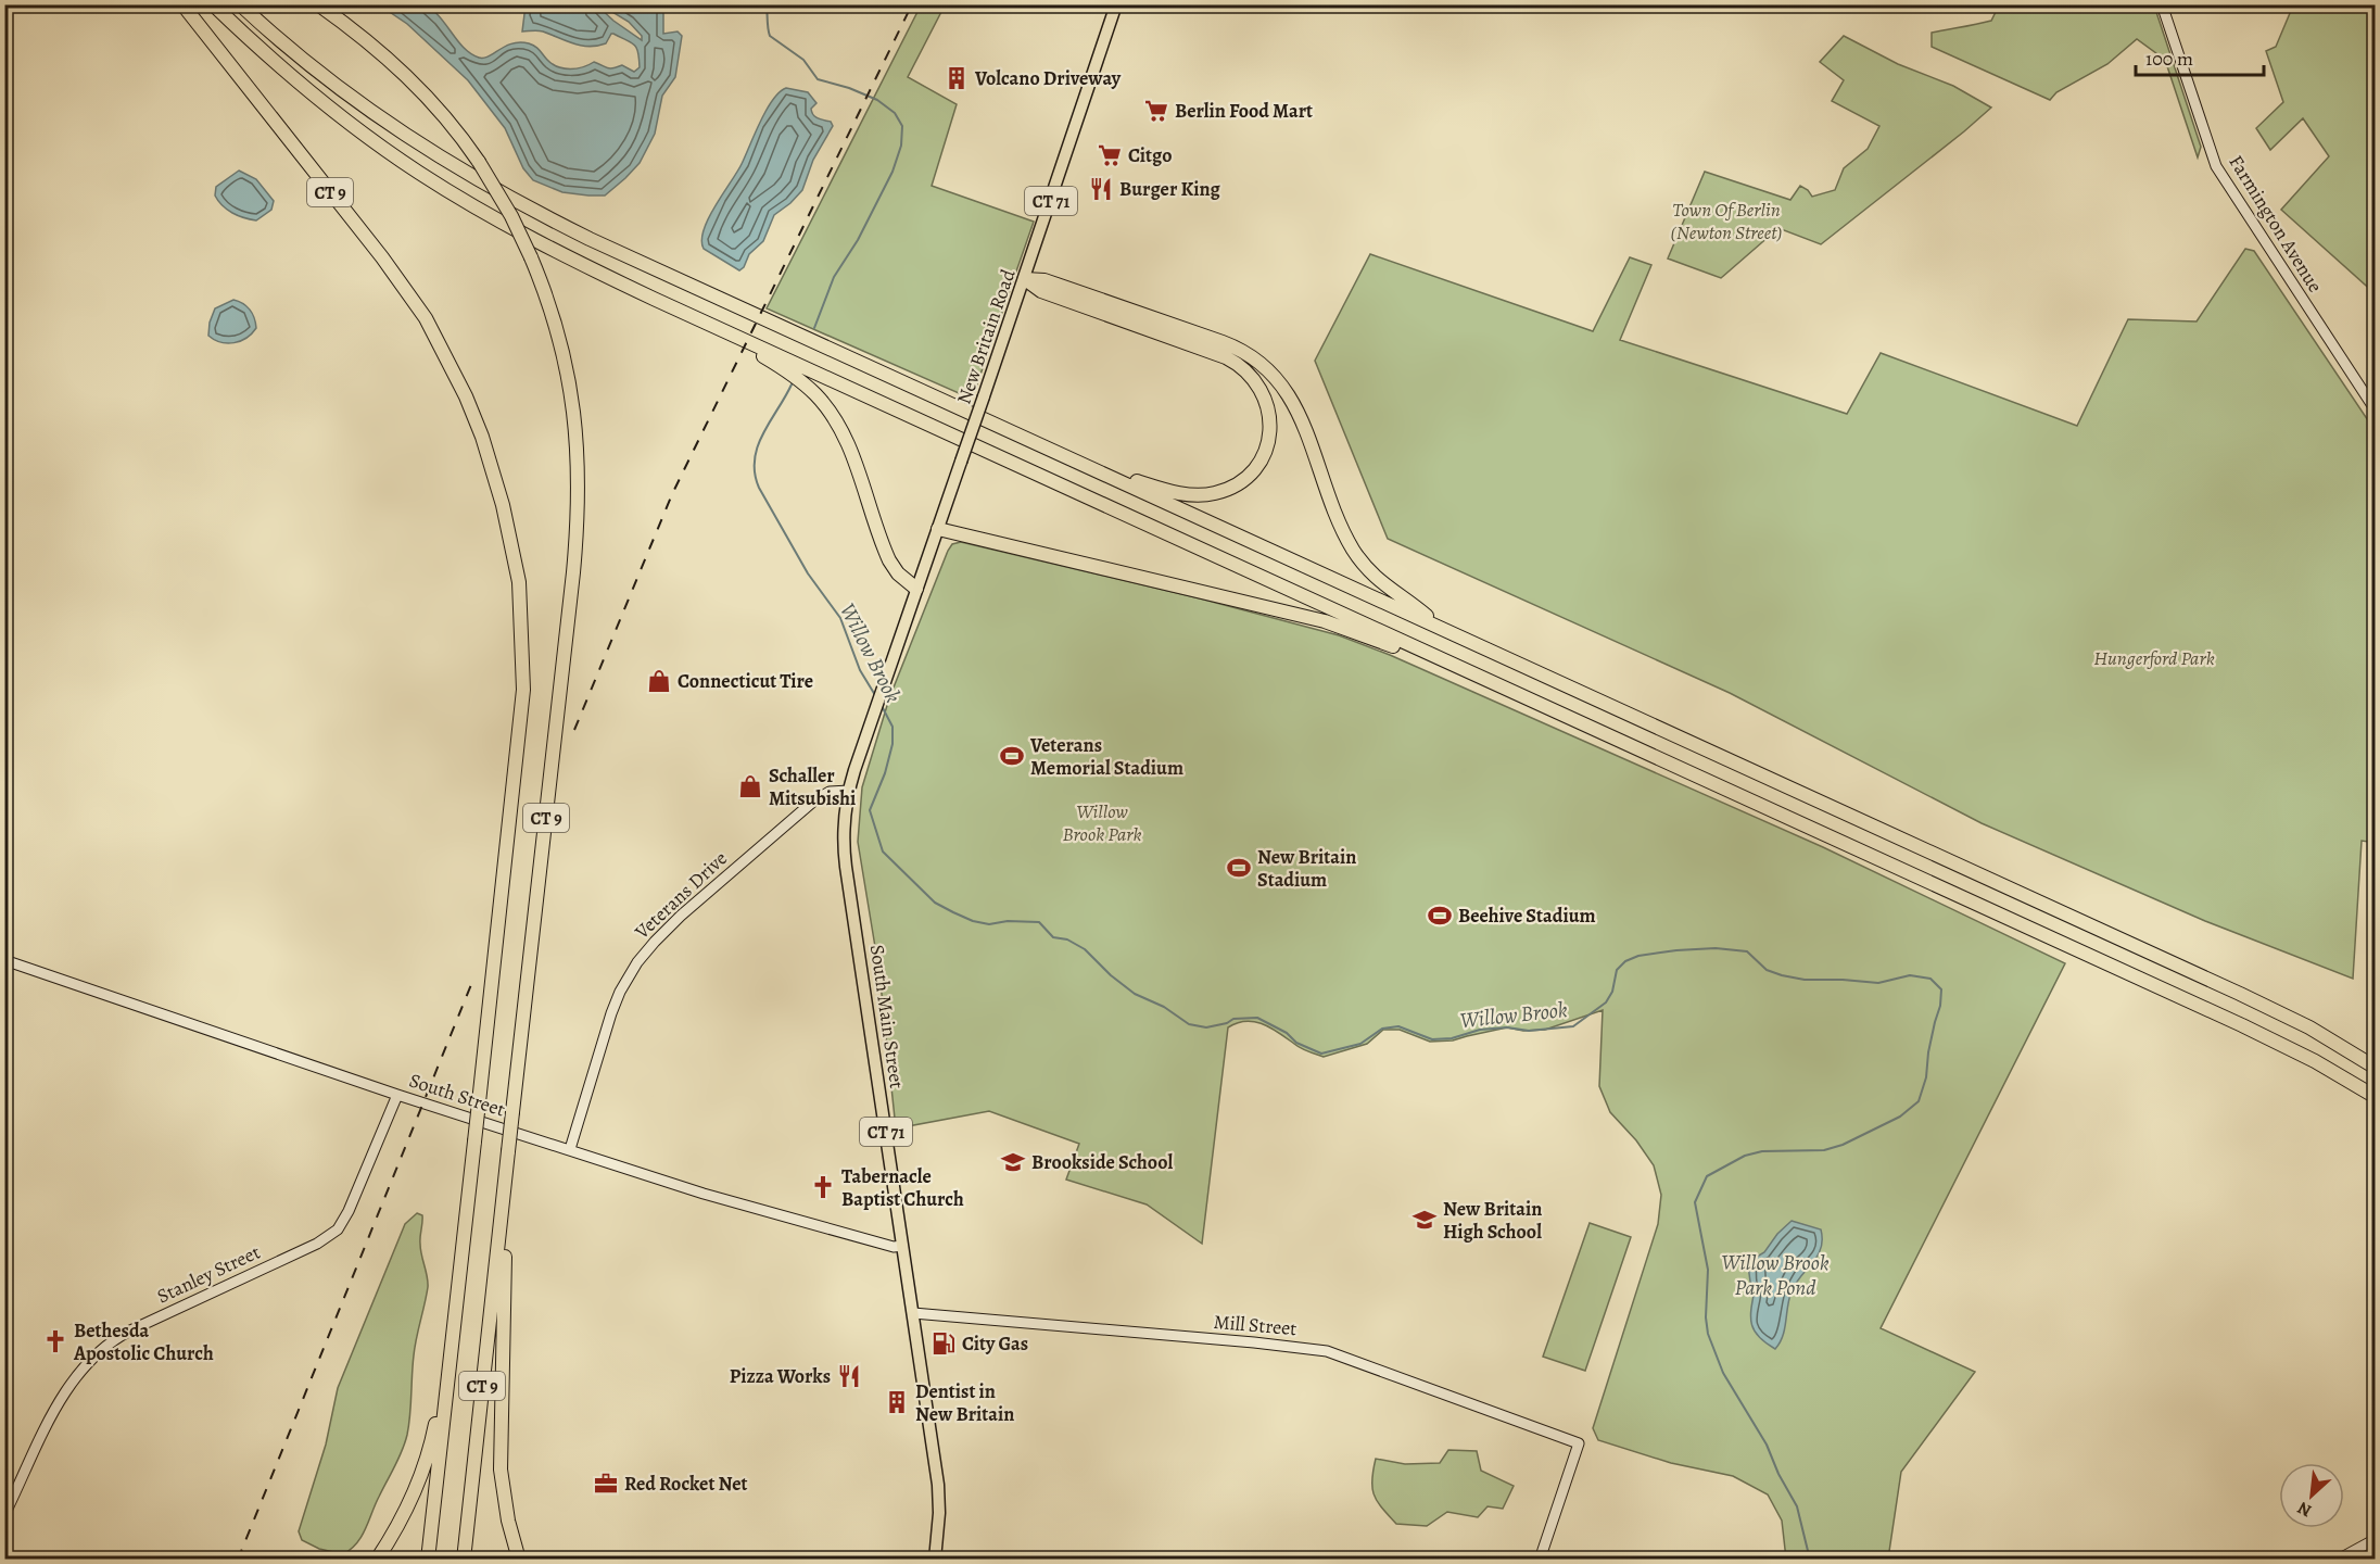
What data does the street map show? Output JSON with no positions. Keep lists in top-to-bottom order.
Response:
{
  "streets": {
    "highway": ["CT 9"],
    "main road": [
      "CT 71",
      "Farmington Avenue",
      "New Britain Road",
      "Veterans Drive",
      "South Main Street",
      "South Street",
      "Stanley Street",
      "Mill Street"
    ]
  },
  "crossings": [
    ["New Britain Road", "South Main Street"],
    ["Veterans Drive", "South Main Street"],
    ["Veterans Drive", "South Street"],
    ["South Main Street", "South Street"],
    ["South Main Street", "Mill Street"],
    ["South Street", "Stanley Street"]
  ],
  "water": ["Willow Brook", "Willow Brook Park Pond"],
  "parks": ["Town Of Berlin (Newton Street)", "Hungerford Park", "Willow Brook Park"],
  "places": {
    "building": ["Volcano Driveway", "Dentist in New Britain"],
    "supermarket": ["Berlin Food Mart", "Citgo"],
    "restaurant": ["Burger King", "Pizza Works"],
    "shop": ["Connecticut Tire", "Schaller Mitsubishi"],
    "sports": ["Veterans Memorial Stadium", "New Britain Stadium", "Beehive Stadium"],
    "school or university": ["Brookside School", "New Britain High School"],
    "church": ["Tabernacle Baptist Church", "Bethesda Apostolic Church"],
    "fuel station": ["City Gas"],
    "office": ["Red Rocket Net"]
  },
  "scale_bar": "100 m",
  "north": "bottom left"
}
